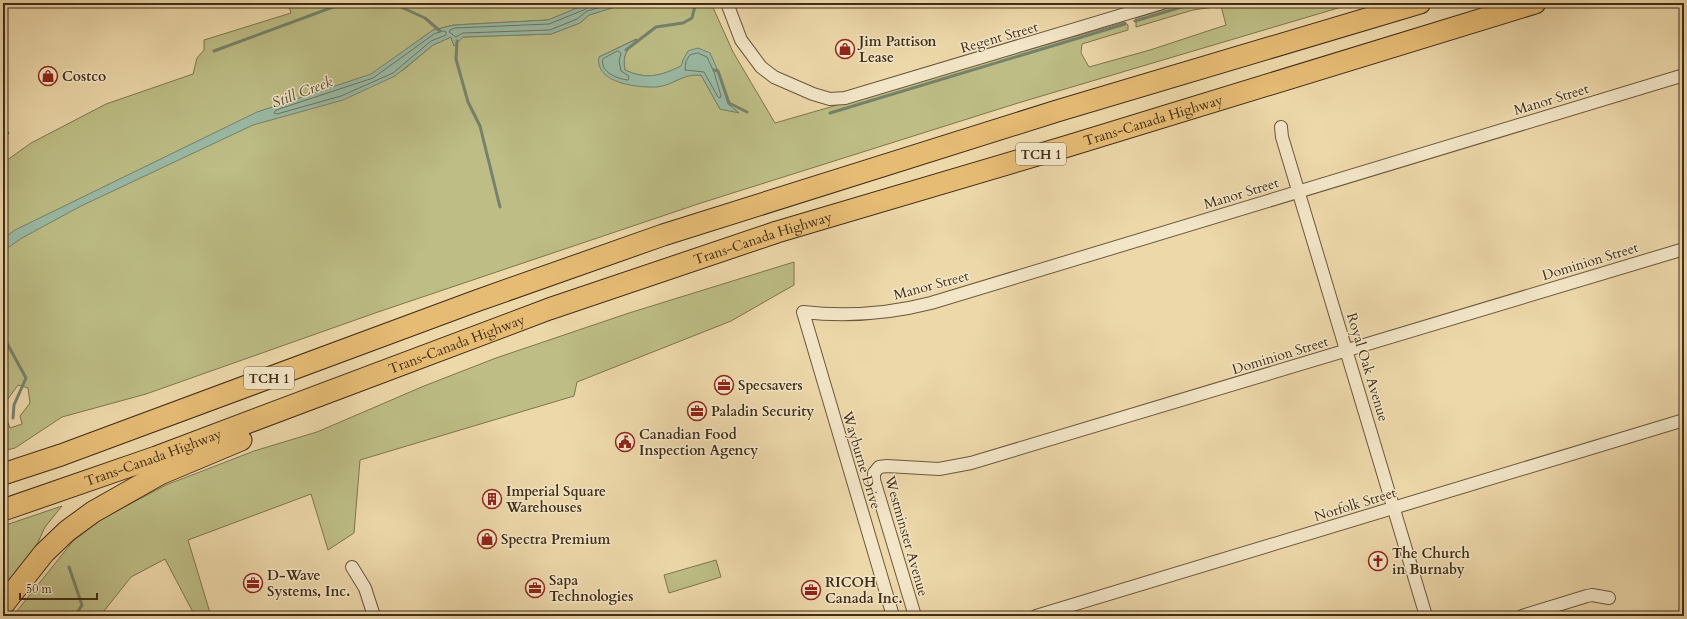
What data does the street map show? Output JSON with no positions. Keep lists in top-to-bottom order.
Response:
{
  "streets": {
    "highway": ["Trans-Canada Highway", "TCH 1"],
    "street": [
      "Regent Street",
      "Manor Street",
      "Dominion Street",
      "Royal Oak Avenue",
      "Wayburne Drive",
      "Norfolk Street",
      "Westminster Avenue"
    ]
  },
  "crossings": [
    ["Manor Street", "Royal Oak Avenue"],
    ["Manor Street", "Wayburne Drive"],
    ["Dominion Street", "Royal Oak Avenue"],
    ["Dominion Street", "Westminster Avenue"],
    ["Royal Oak Avenue", "Norfolk Street"]
  ],
  "water": ["Still Creek"],
  "places": {
    "shop": ["Jim Pattison Lease", "Costco", "Spectra Premium"],
    "office": [
      "Specsavers",
      "Paladin Security",
      "D-Wave Systems, Inc.",
      "Sapa Technologies",
      "RICOH Canada Inc."
    ],
    "public building": ["Canadian Food Inspection Agency"],
    "building": ["Imperial Square Warehouses"],
    "church": ["The Church in Burnaby"]
  },
  "scale_bar": "50 m"
}
